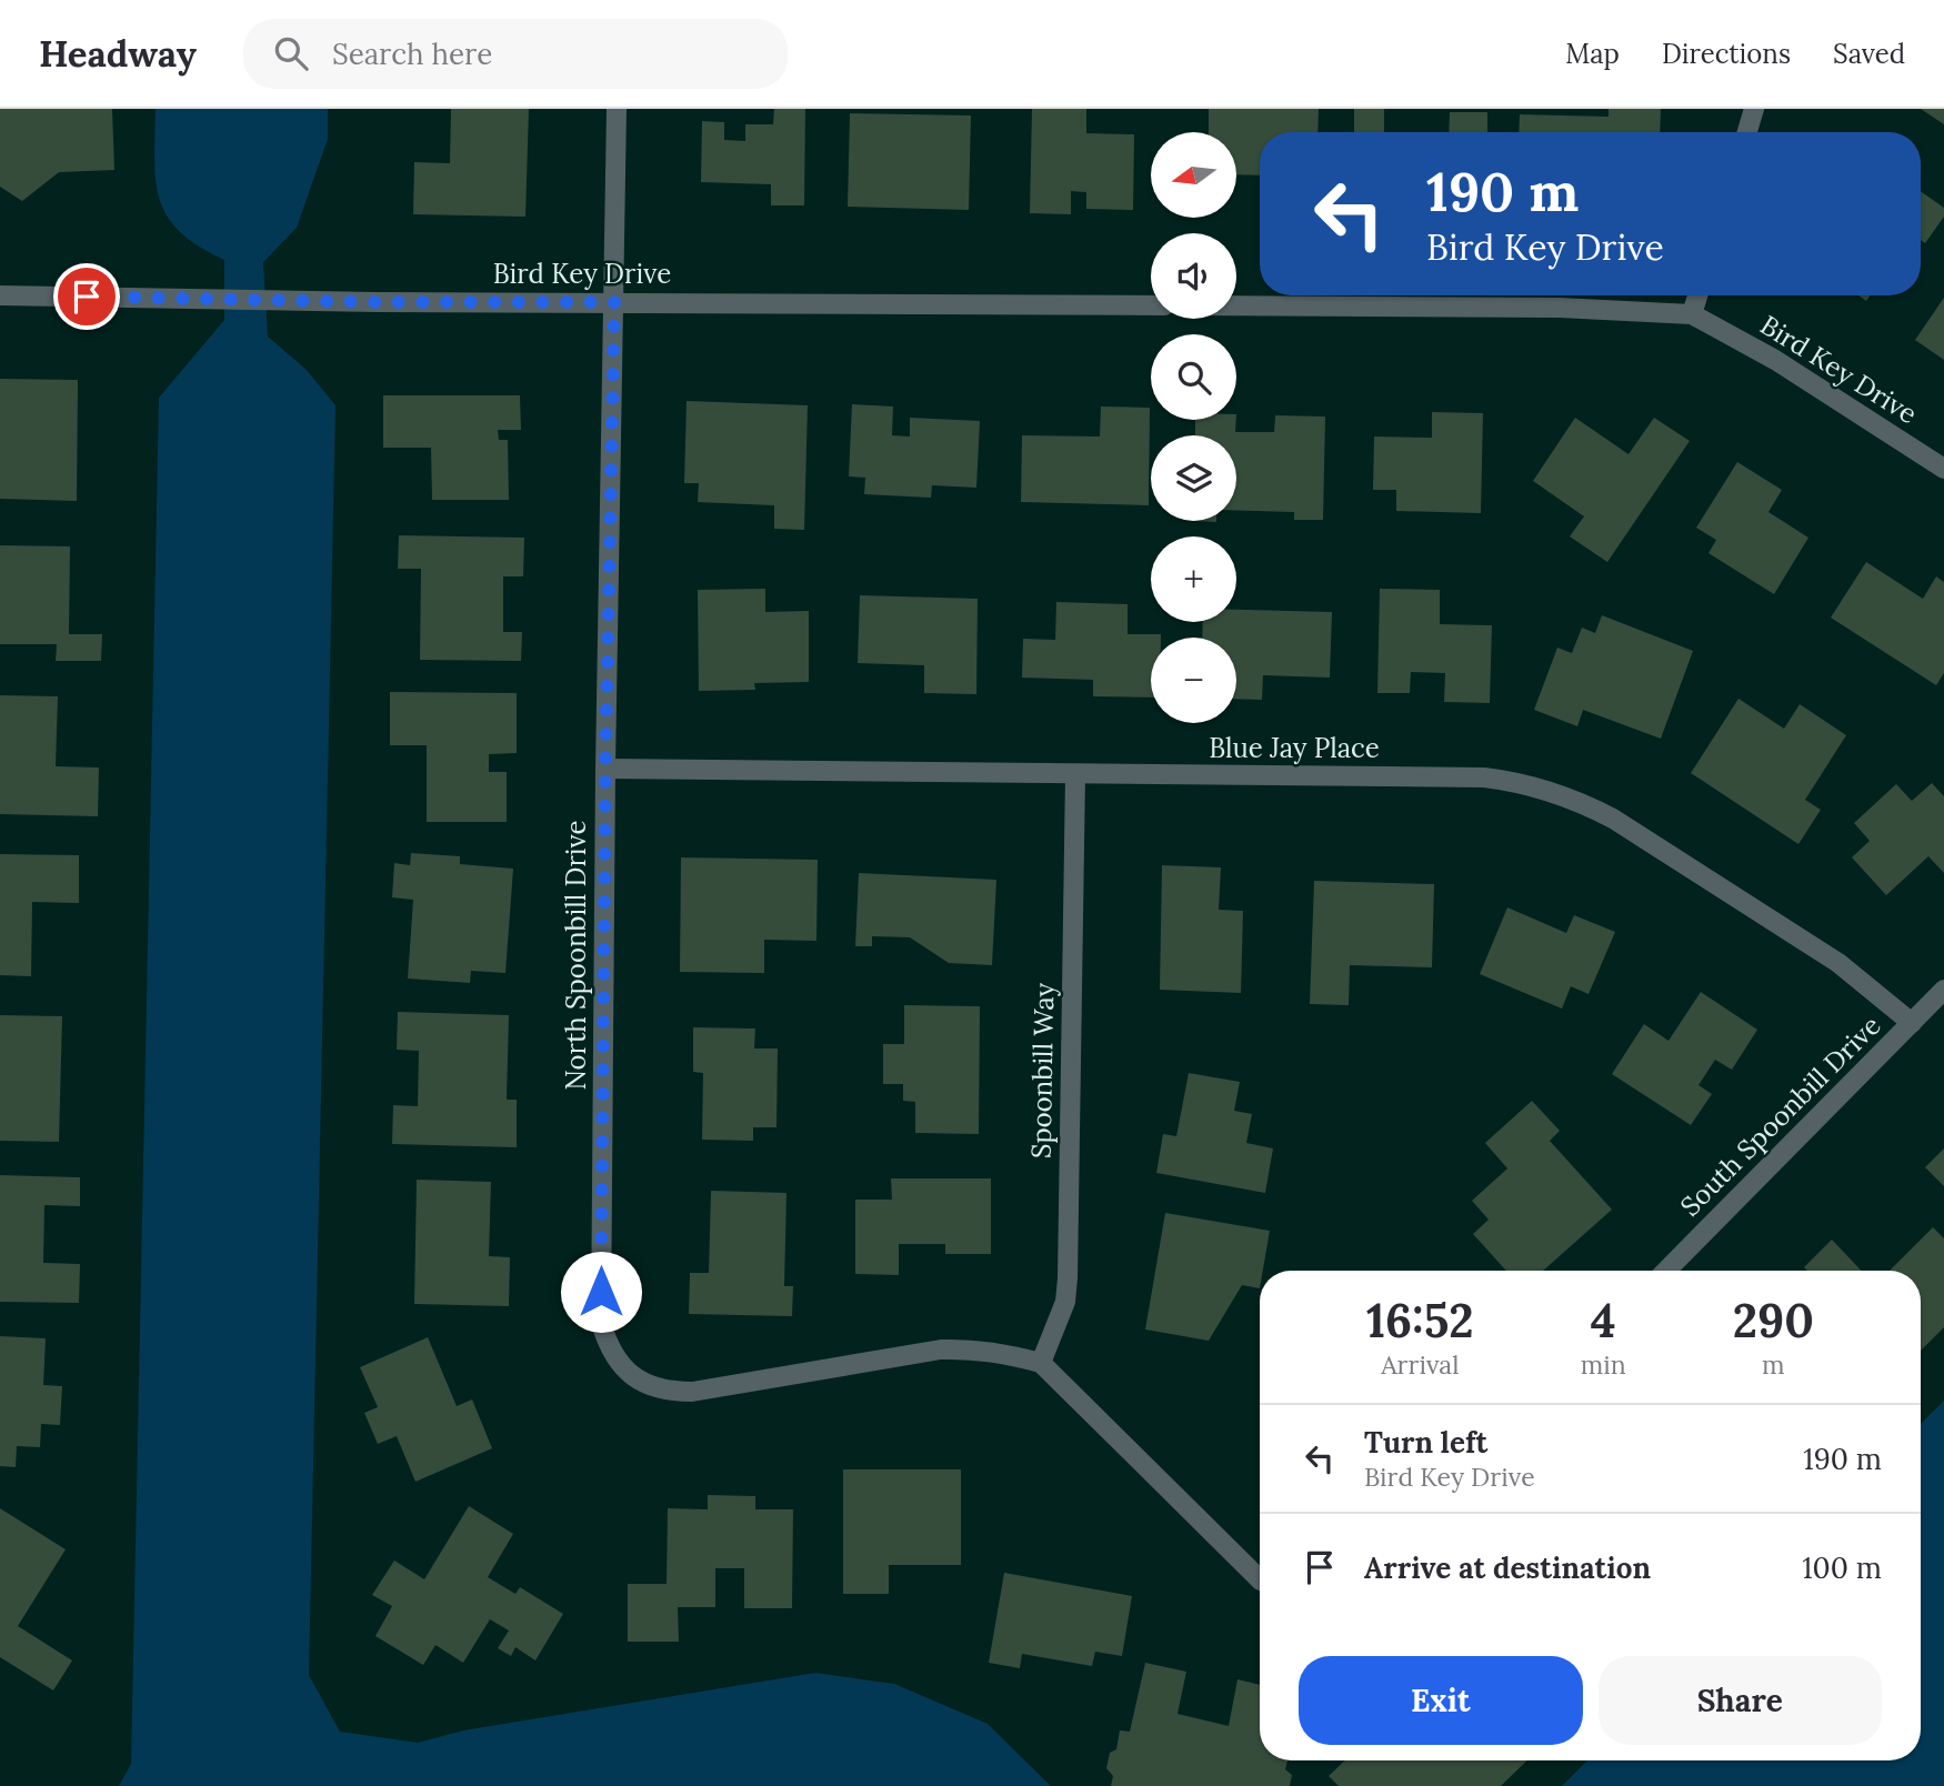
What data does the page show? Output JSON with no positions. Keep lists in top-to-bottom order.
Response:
{
  "streets": {
    "street": [
      "Bird Key Drive",
      "Blue Jay Place",
      "North Spoonbill Drive",
      "Spoonbill Way",
      "South Spoonbill Drive"
    ]
  },
  "crossings": [
    ["Bird Key Drive", "North Spoonbill Drive"],
    ["Blue Jay Place", "North Spoonbill Drive"],
    ["Blue Jay Place", "Spoonbill Way"],
    ["Blue Jay Place", "South Spoonbill Drive"],
    ["North Spoonbill Drive", "Spoonbill Way"]
  ],
  "north": "left",
  "page": {
    "header": "Headway",
    "search": "Search here",
    "nav": ["Map", "Directions", "Saved"],
    "map_buttons": ["+", "−"],
    "turn": ["190 m", "Bird Key Drive"],
    "eta": [
      "16:52",
      "Arrival",
      "4",
      "min",
      "290",
      "m"
    ],
    "list": [
      {
        "name": "Turn left",
        "note": "Bird Key Drive",
        "value": "190 m"
      },
      {
        "name": "Arrive at destination",
        "value": "100 m"
      }
    ],
    "buttons": ["Exit", "Share"]
  }
}
